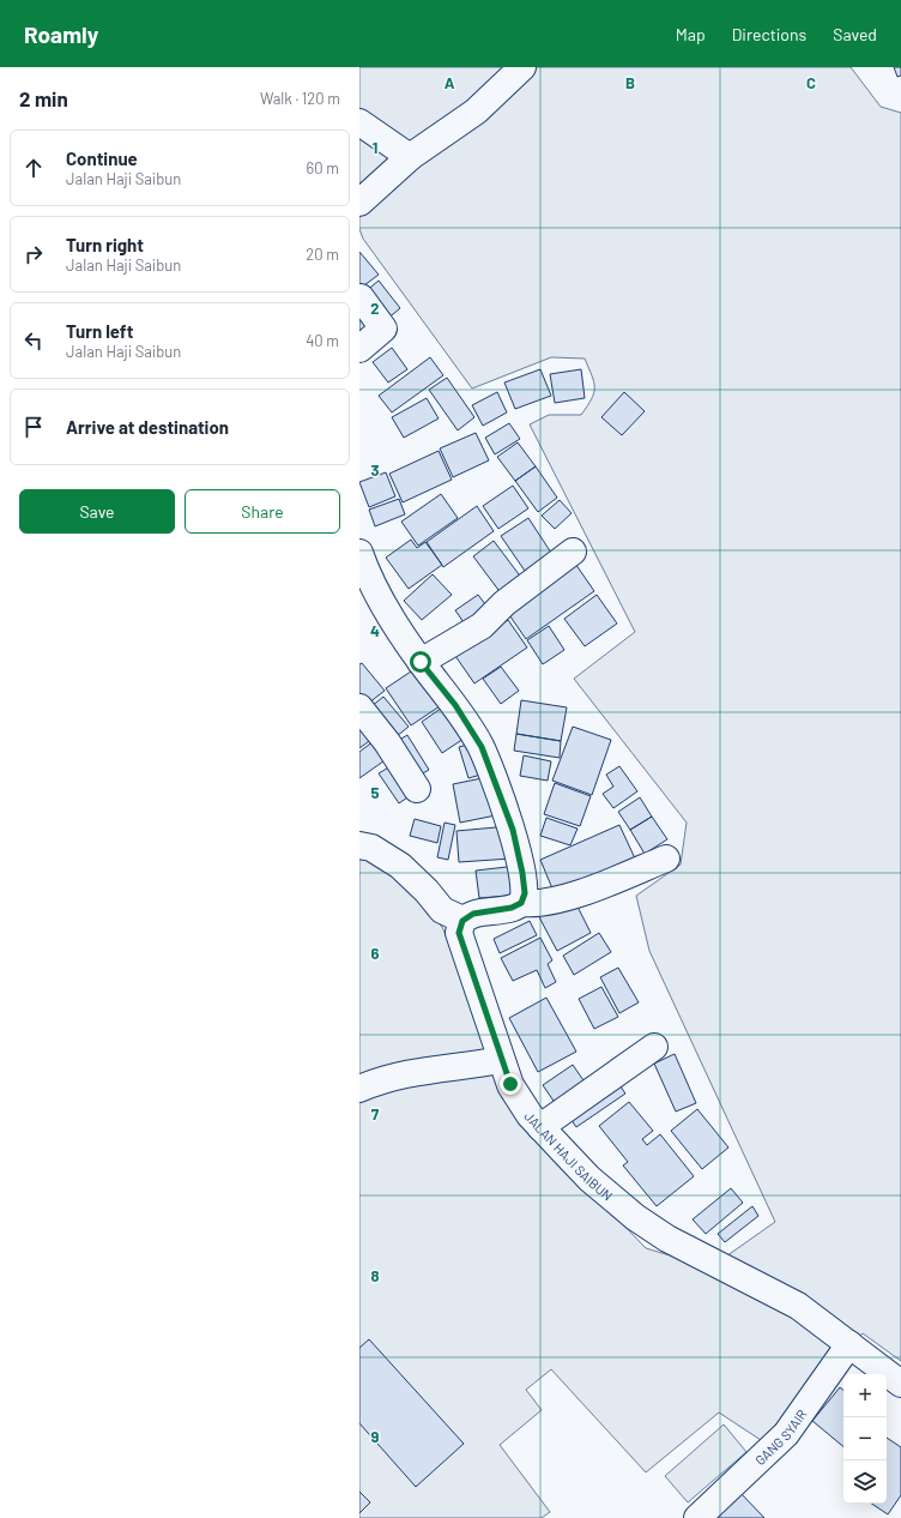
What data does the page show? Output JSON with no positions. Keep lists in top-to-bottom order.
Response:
{
  "streets": {
    "street": ["JALAN HAJI SAIBUN", "GANG SYAIR"]
  },
  "crossings": [
    ["JALAN HAJI SAIBUN", "GANG SYAIR"]
  ],
  "page": {
    "header": "Roamly",
    "nav": ["Map", "Directions", "Saved"],
    "heading": ["2 min", "Walk · 120 m"],
    "list": [
      ["Continue", "Jalan Haji Saibun", "60 m"],
      ["Turn right", "Jalan Haji Saibun", "20 m"],
      ["Turn left", "Jalan Haji Saibun", "40 m"],
      "Arrive at destination"
    ],
    "buttons": ["Save", "Share"],
    "map_buttons": ["+", "−"]
  },
  "grid": {
    "columns": ["A", "B", "C"],
    "rows": [
      "1",
      "2",
      "3",
      "4",
      "5",
      "6",
      "7",
      "8",
      "9"
    ]
  }
}
